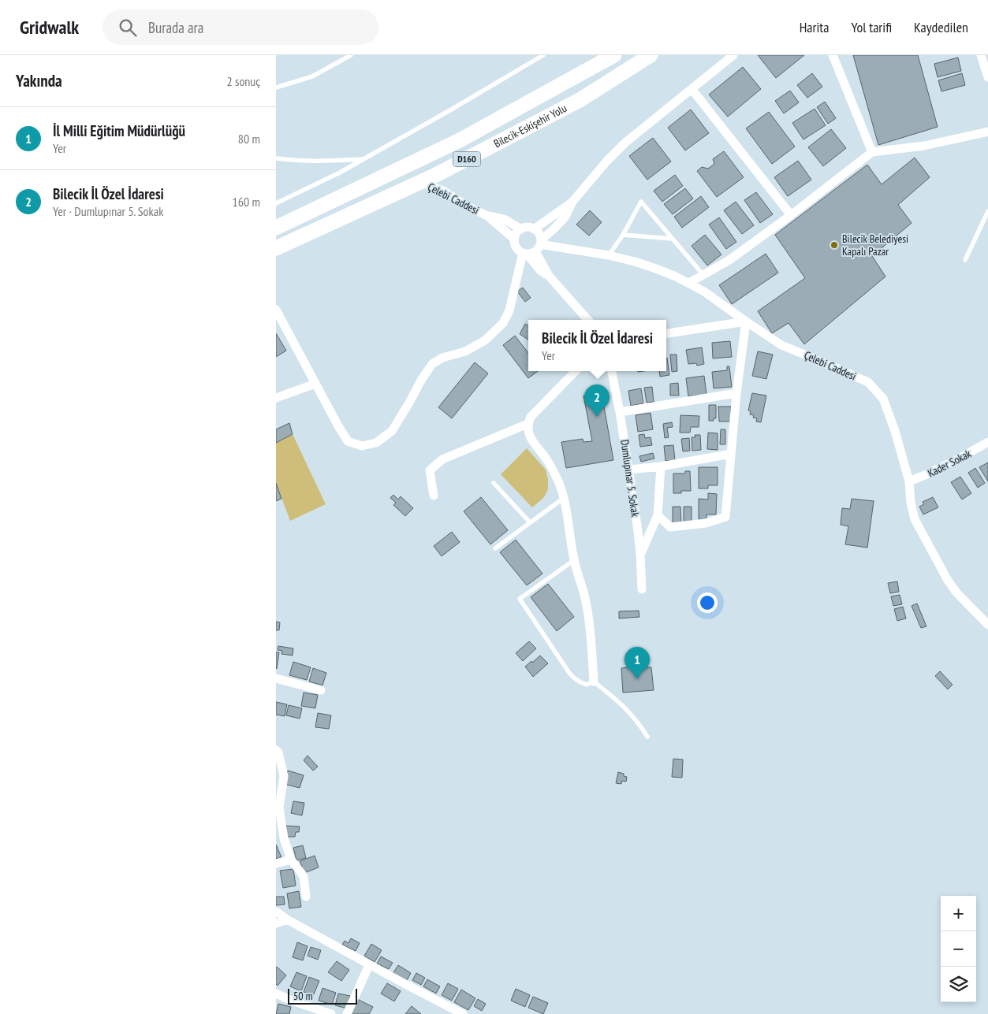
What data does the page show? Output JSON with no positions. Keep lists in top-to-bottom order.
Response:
{
  "streets": {
    "main road": ["Bilecik-Eskişehir Yolu", "D160"],
    "street": ["Çelebi Caddesi", "Kader Sokak", "Dumlupınar 5. Sokak"]
  },
  "crossings": [
    ["Bilecik-Eskişehir Yolu", "Çelebi Caddesi"],
    ["Çelebi Caddesi", "Kader Sokak"]
  ],
  "places": ["Bilecik Belediyesi Kapalı Pazar"],
  "scale_bar": "50 m",
  "page": {
    "header": "Gridwalk",
    "search": "Burada ara",
    "nav": ["Harita", "Yol tarifi", "Kaydedilen"],
    "heading": ["Yakında", "2 sonuç"],
    "list": [
      {
        "mark": "1",
        "name": "İl Milli Eğitim Müdürlüğü",
        "note": "Yer",
        "value": "80 m"
      },
      {
        "mark": "2",
        "name": "Bilecik İl Özel İdaresi",
        "note": "Yer · Dumlupınar 5. Sokak",
        "value": "160 m"
      }
    ],
    "popup": ["Bilecik İl Özel İdaresi", "Yer"],
    "pins": ["2", "1"],
    "map_buttons": ["+", "−"],
    "scale": "50 m"
  }
}
